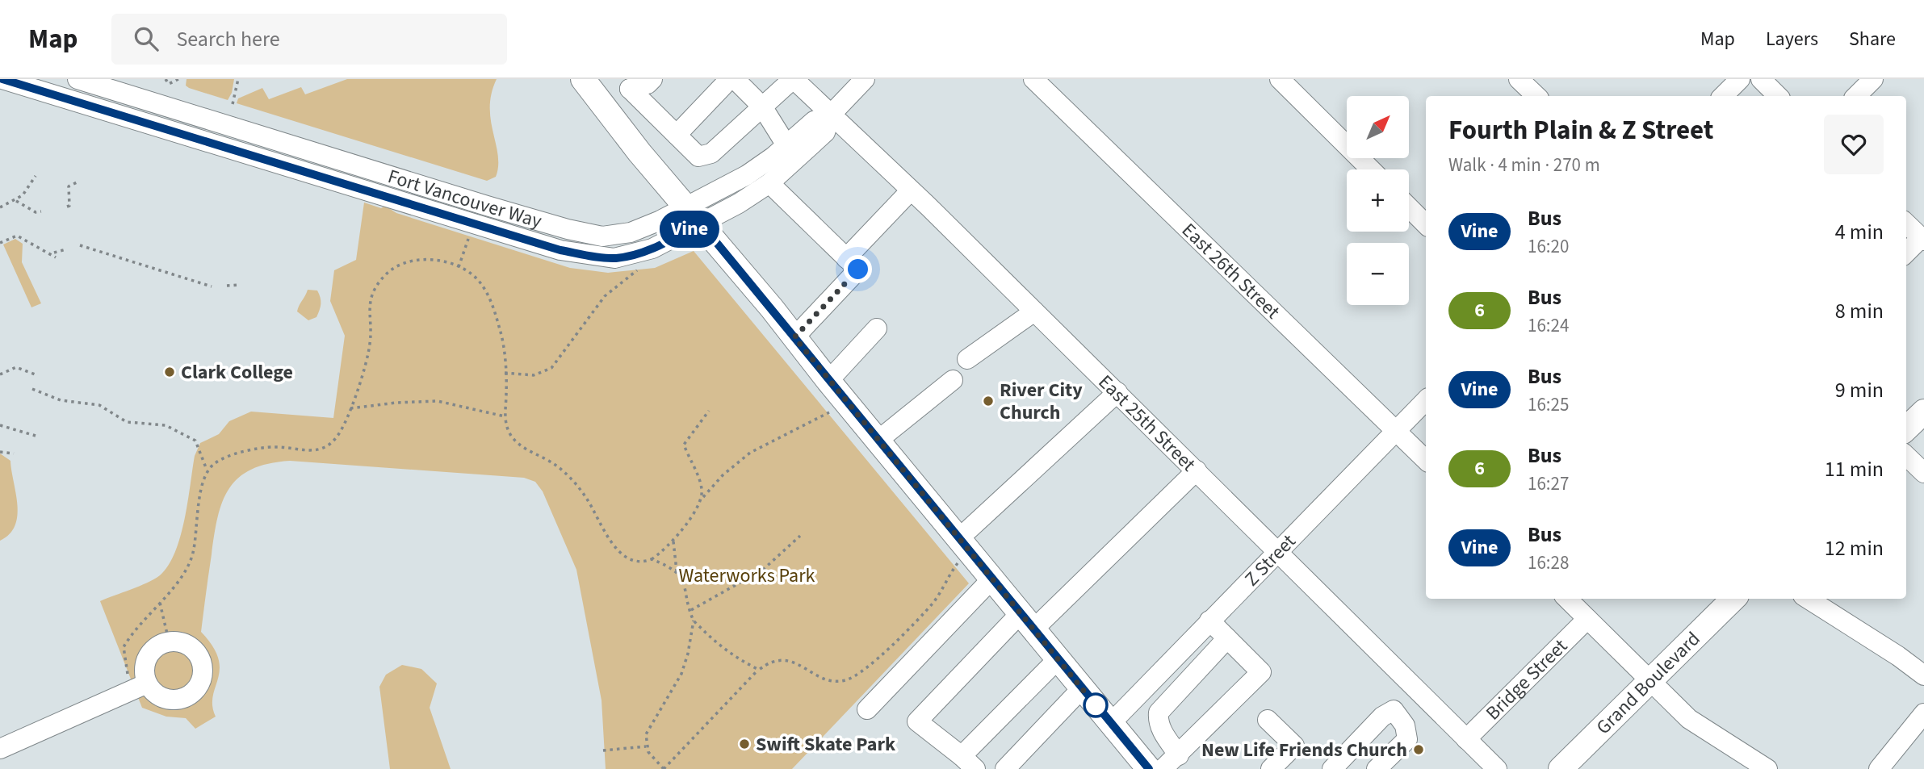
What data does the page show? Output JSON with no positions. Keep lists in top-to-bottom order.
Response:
{
  "streets": {
    "main road": ["Grand Boulevard"],
    "street": [
      "Fort Vancouver Way",
      "East 26th Street",
      "East 25th Street",
      "Z Street",
      "Bridge Street"
    ]
  },
  "crossings": [
    ["Fort Vancouver Way", "East 25th Street"],
    ["East 26th Street", "Z Street"],
    ["East 25th Street", "Z Street"],
    ["East 25th Street", "Bridge Street"]
  ],
  "parks": ["Waterworks Park"],
  "places": [
    "Clark College",
    "River City Church",
    "Swift Skate Park",
    "New Life Friends Church"
  ],
  "lines": ["bus line Vine"],
  "north": "top right",
  "page": {
    "header": "Map",
    "search": "Search here",
    "nav": ["Map", "Layers", "Share"],
    "on_map": "Vine",
    "map_buttons": ["+", "−"],
    "heading": ["Fourth Plain & Z Street", "Walk · 4 min · 270 m"],
    "list": [
      {
        "mark": "Vine",
        "name": "Bus",
        "note": "16:20",
        "value": "4 min"
      },
      {
        "mark": "6",
        "name": "Bus",
        "note": "16:24",
        "value": "8 min"
      },
      {
        "mark": "Vine",
        "name": "Bus",
        "note": "16:25",
        "value": "9 min"
      },
      {
        "mark": "6",
        "name": "Bus",
        "note": "16:27",
        "value": "11 min"
      },
      {
        "mark": "Vine",
        "name": "Bus",
        "note": "16:28",
        "value": "12 min"
      }
    ]
  }
}
